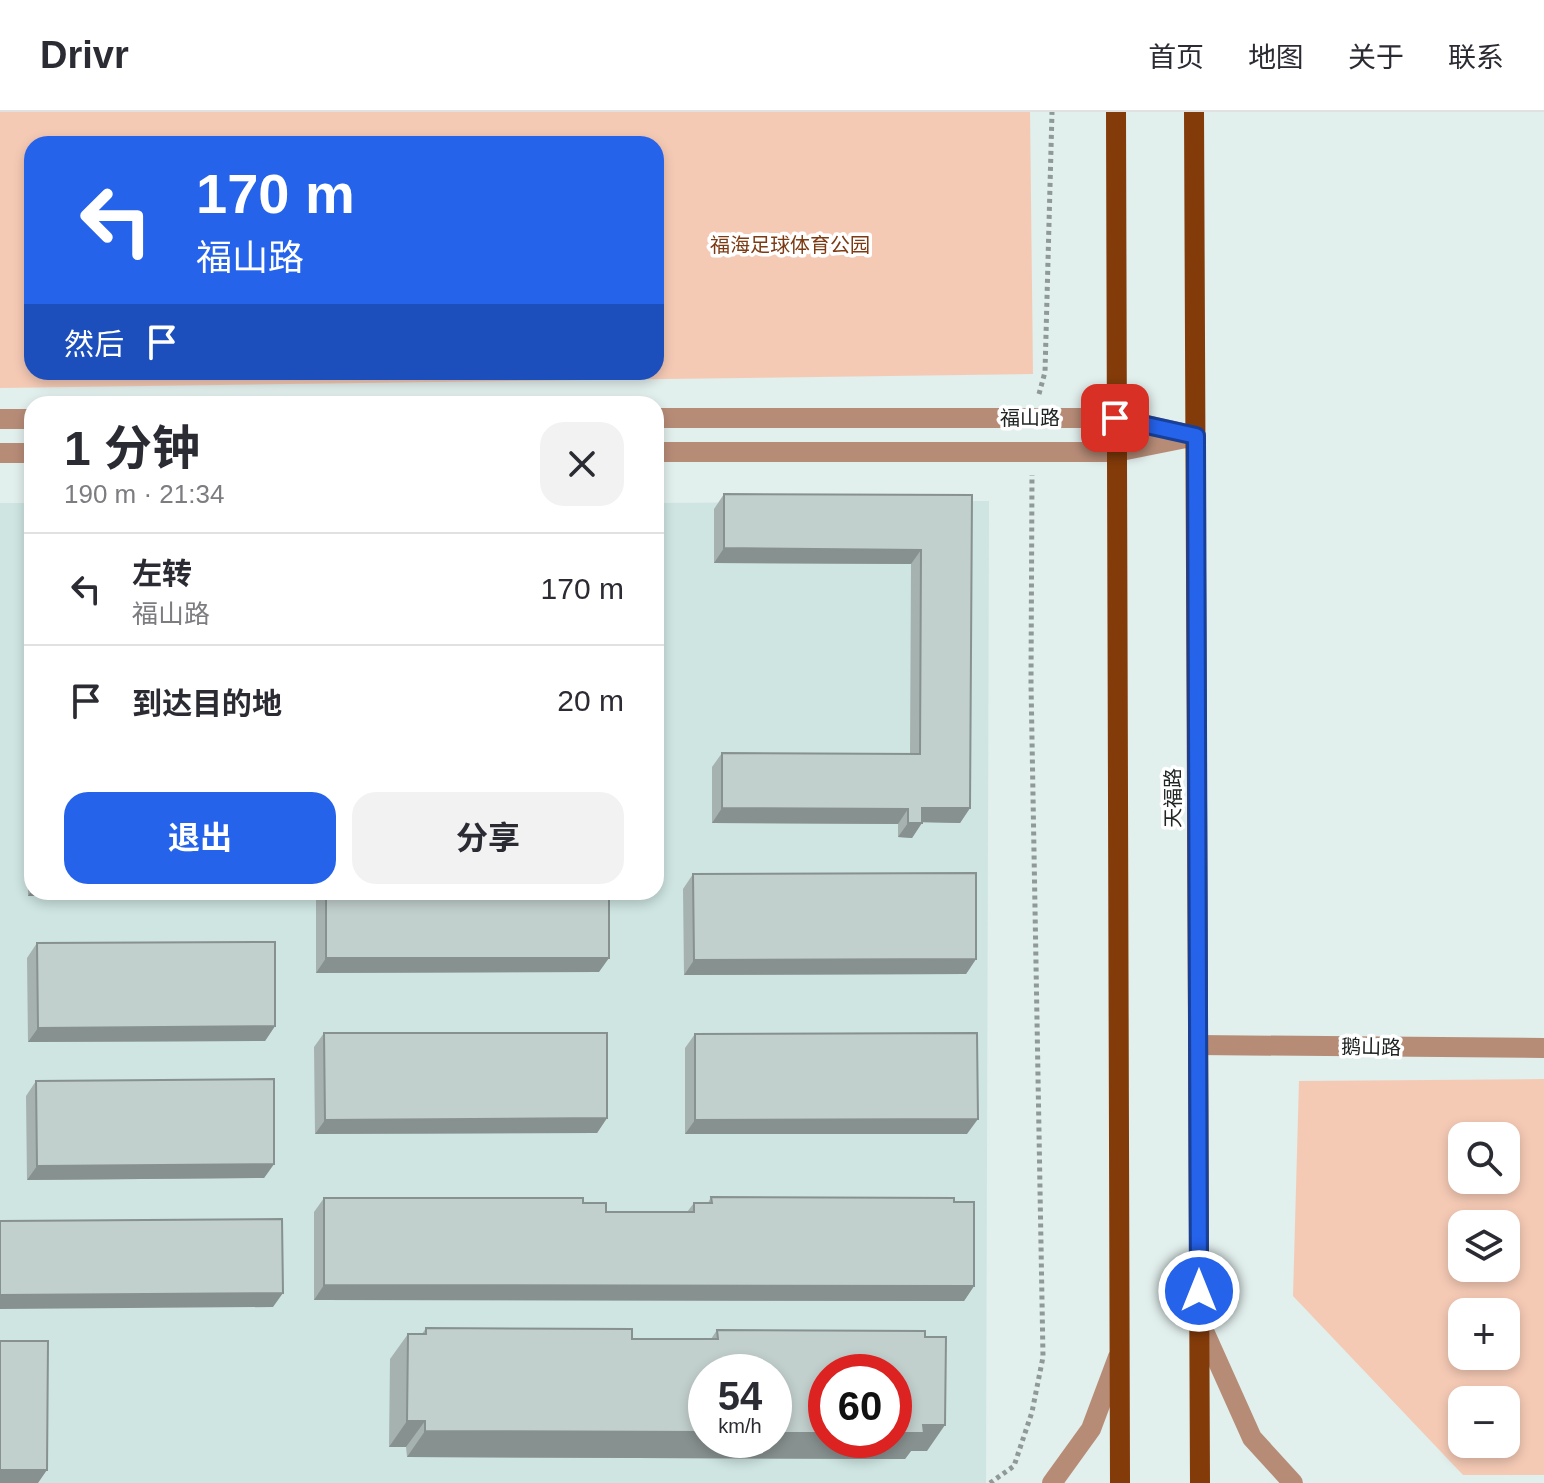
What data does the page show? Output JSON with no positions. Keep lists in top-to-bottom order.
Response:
{
  "streets": {
    "main road": ["天福路"],
    "street": ["福山路", "鹅山路"]
  },
  "crossings": [
    ["福山路", "天福路"],
    ["天福路", "鹅山路"]
  ],
  "parks": ["福海足球体育公园"],
  "page": {
    "header": "Drivr",
    "nav": [
      "首页",
      "地图",
      "关于",
      "联系"
    ],
    "turn": ["170 m", "福山路"],
    "then": "然后",
    "heading": ["1 分钟", "190 m · 21:34"],
    "list": [
      {
        "name": "左转",
        "note": "福山路",
        "value": "170 m"
      },
      {
        "name": "到达目的地",
        "value": "20 m"
      }
    ],
    "buttons": ["退出", "分享"],
    "map_buttons": ["+", "−"],
    "speed": "54 km/h",
    "limit": "60"
  }
}
